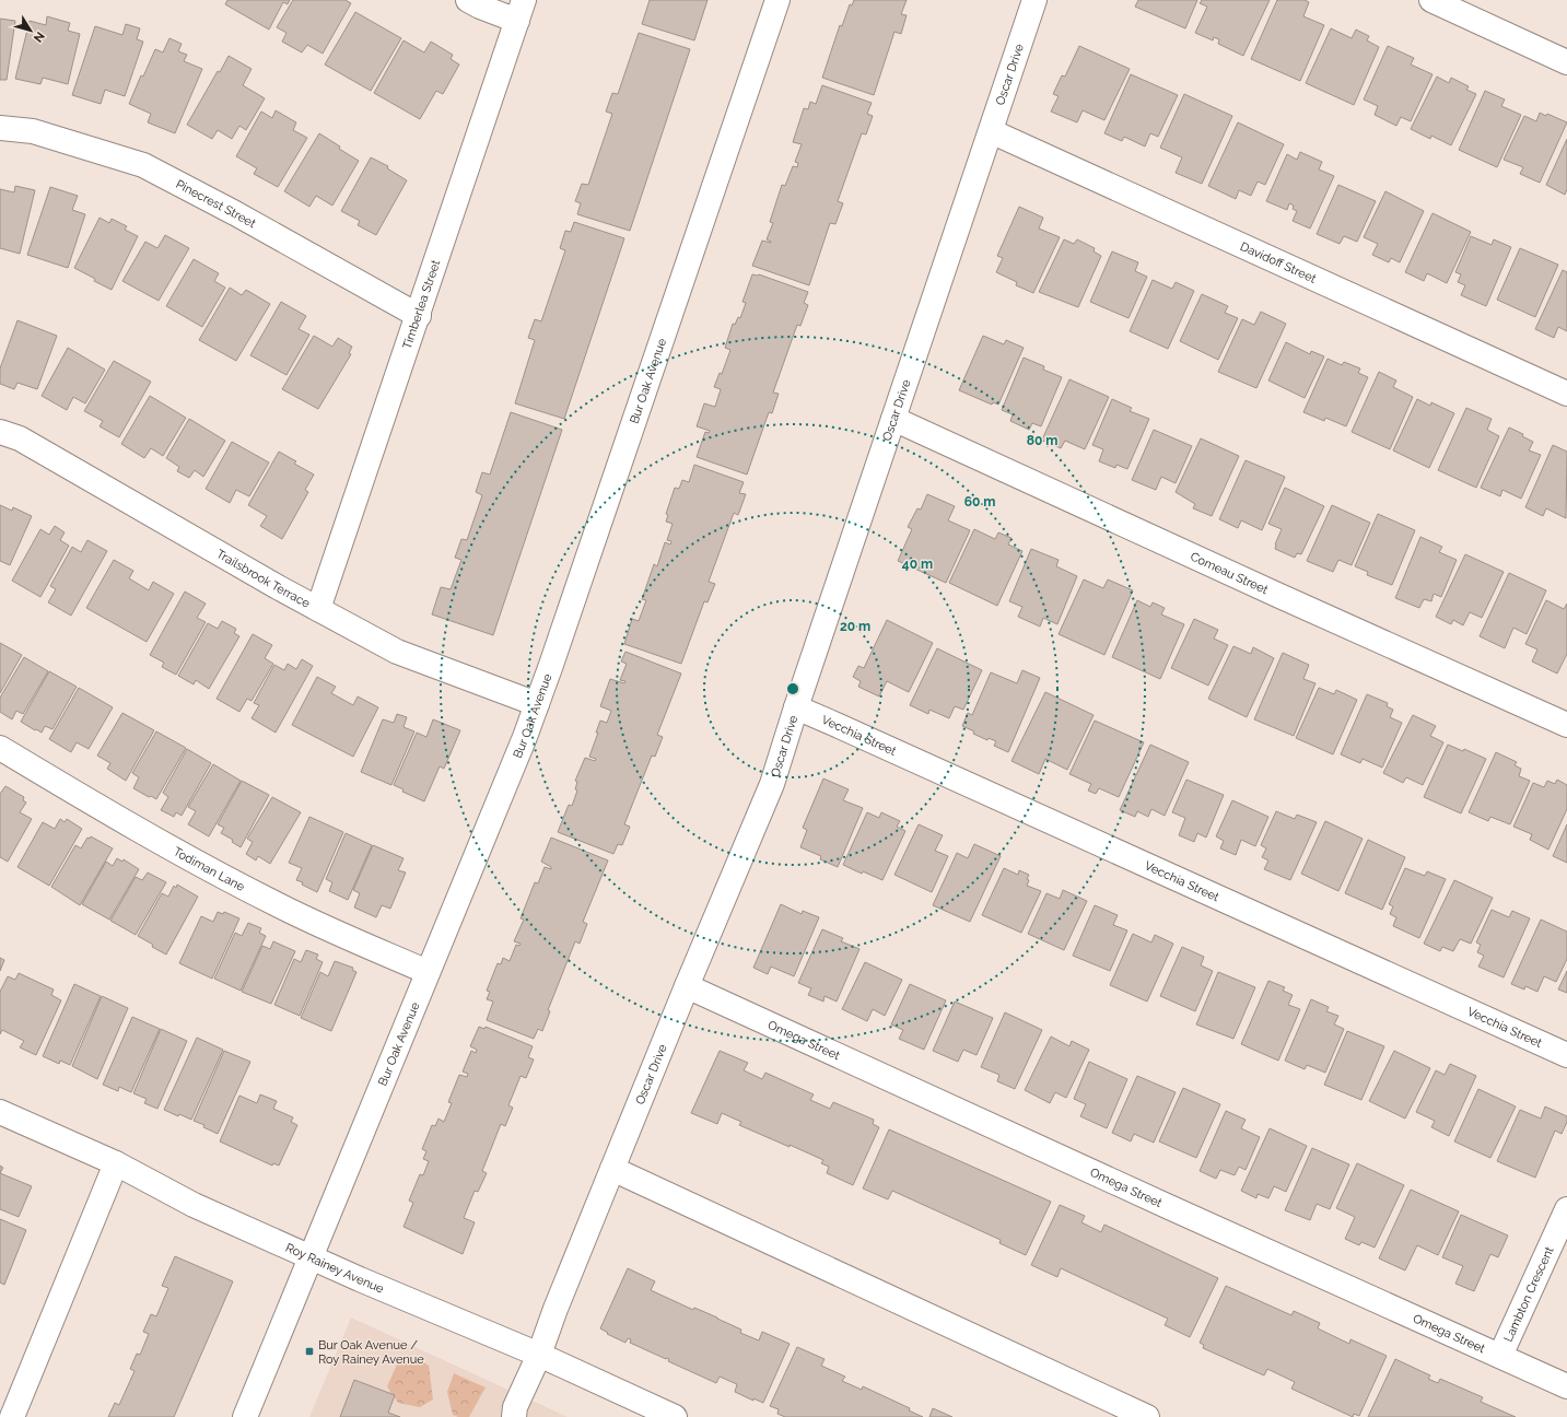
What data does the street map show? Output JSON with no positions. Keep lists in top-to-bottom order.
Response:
{
  "streets": {
    "street": [
      "Oscar Drive",
      "Pinecrest Street",
      "Davidoff Street",
      "Timberlea Street",
      "Bur Oak Avenue",
      "Comeau Street",
      "Trailsbrook Terrace",
      "Vecchia Street",
      "Todiman Lane",
      "Omega Street",
      "Roy Rainey Avenue",
      "Lambton Crescent"
    ]
  },
  "crossings": [
    ["Oscar Drive", "Davidoff Street"],
    ["Oscar Drive", "Comeau Street"],
    ["Oscar Drive", "Vecchia Street"],
    ["Oscar Drive", "Omega Street"],
    ["Oscar Drive", "Roy Rainey Avenue"],
    ["Pinecrest Street", "Timberlea Street"],
    ["Timberlea Street", "Trailsbrook Terrace"],
    ["Bur Oak Avenue", "Trailsbrook Terrace"],
    ["Bur Oak Avenue", "Todiman Lane"],
    ["Bur Oak Avenue", "Roy Rainey Avenue"],
    ["Omega Street", "Lambton Crescent"]
  ],
  "places": {
    "transit": ["Bur Oak Avenue / Roy Rainey Avenue"]
  },
  "north": "bottom right",
  "rings": [
    "80 m",
    "60 m",
    "40 m",
    "20 m"
  ]
}
